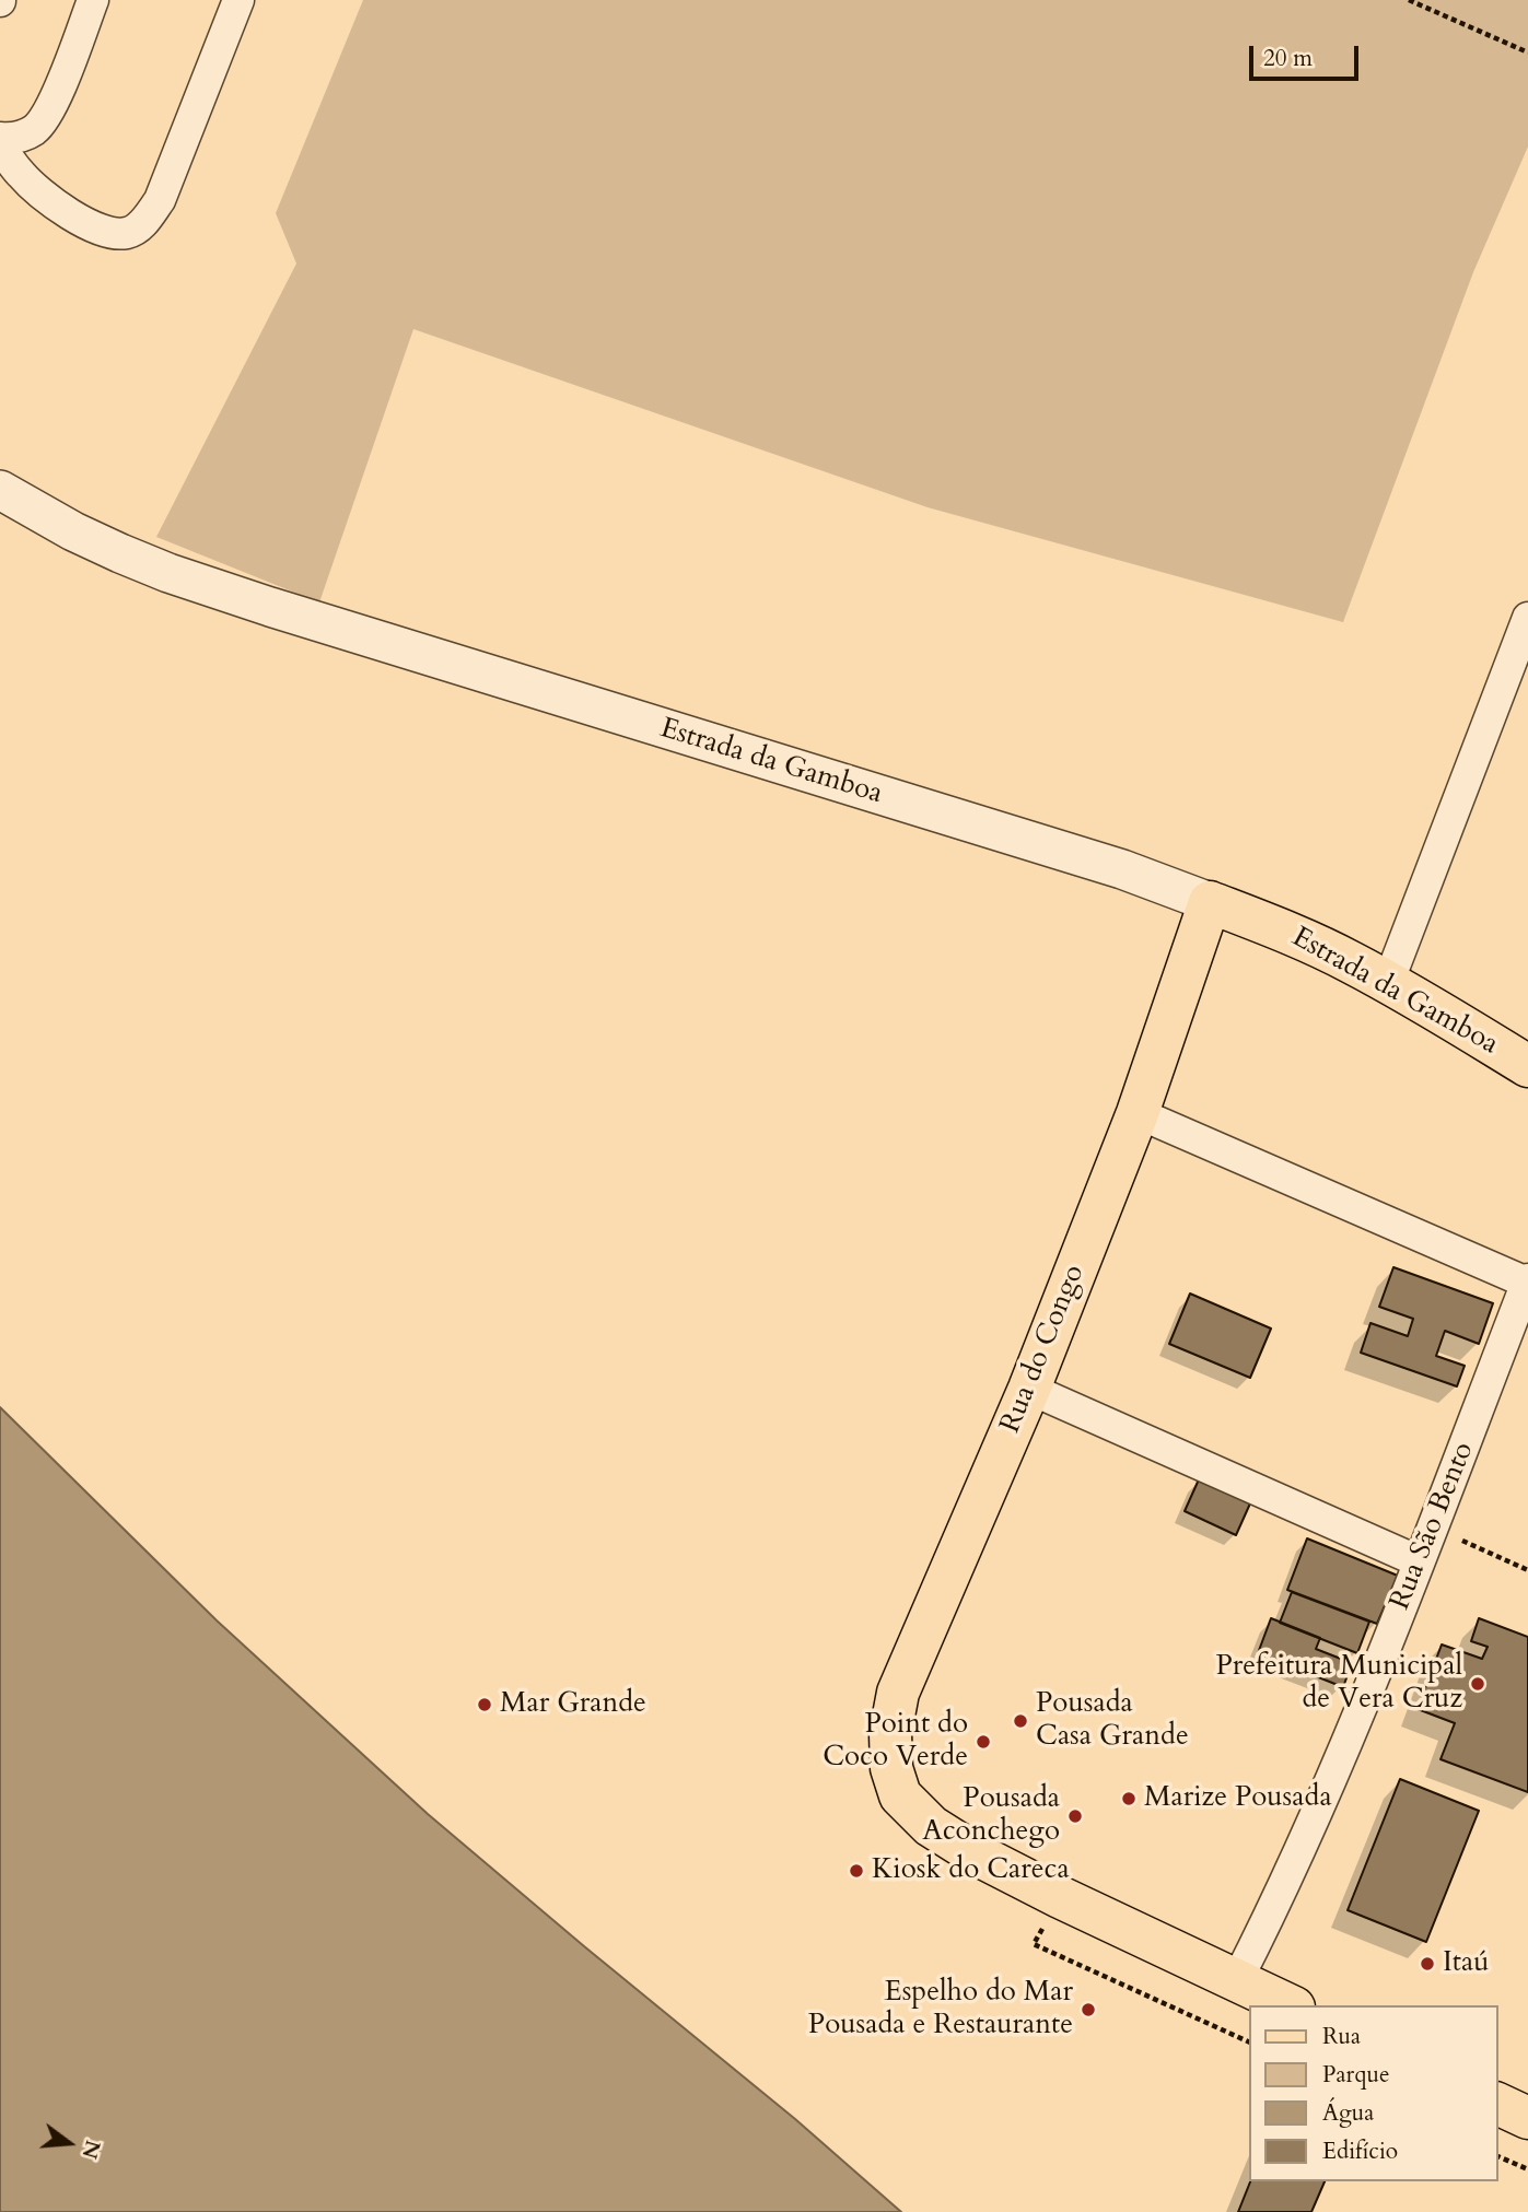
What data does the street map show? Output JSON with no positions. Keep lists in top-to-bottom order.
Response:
{
  "streets": {
    "main road": ["Estrada da Gamboa", "Rua do Congo"],
    "street": ["Rua São Bento"]
  },
  "crossings": [
    ["Estrada da Gamboa", "Rua do Congo"]
  ],
  "places": [
    "Prefeitura Municipal de Vera Cruz",
    "Mar Grande",
    "Pousada Casa Grande",
    "Point do Coco Verde",
    "Marize Pousada",
    "Pousada Aconchego",
    "Kiosk do Careca",
    "Itaú",
    "Espelho do Mar Pousada e Restaurante"
  ],
  "legend": [
    "Rua",
    "Parque",
    "Água",
    "Edifício"
  ],
  "scale_bar": "20 m",
  "north": "right"
}
